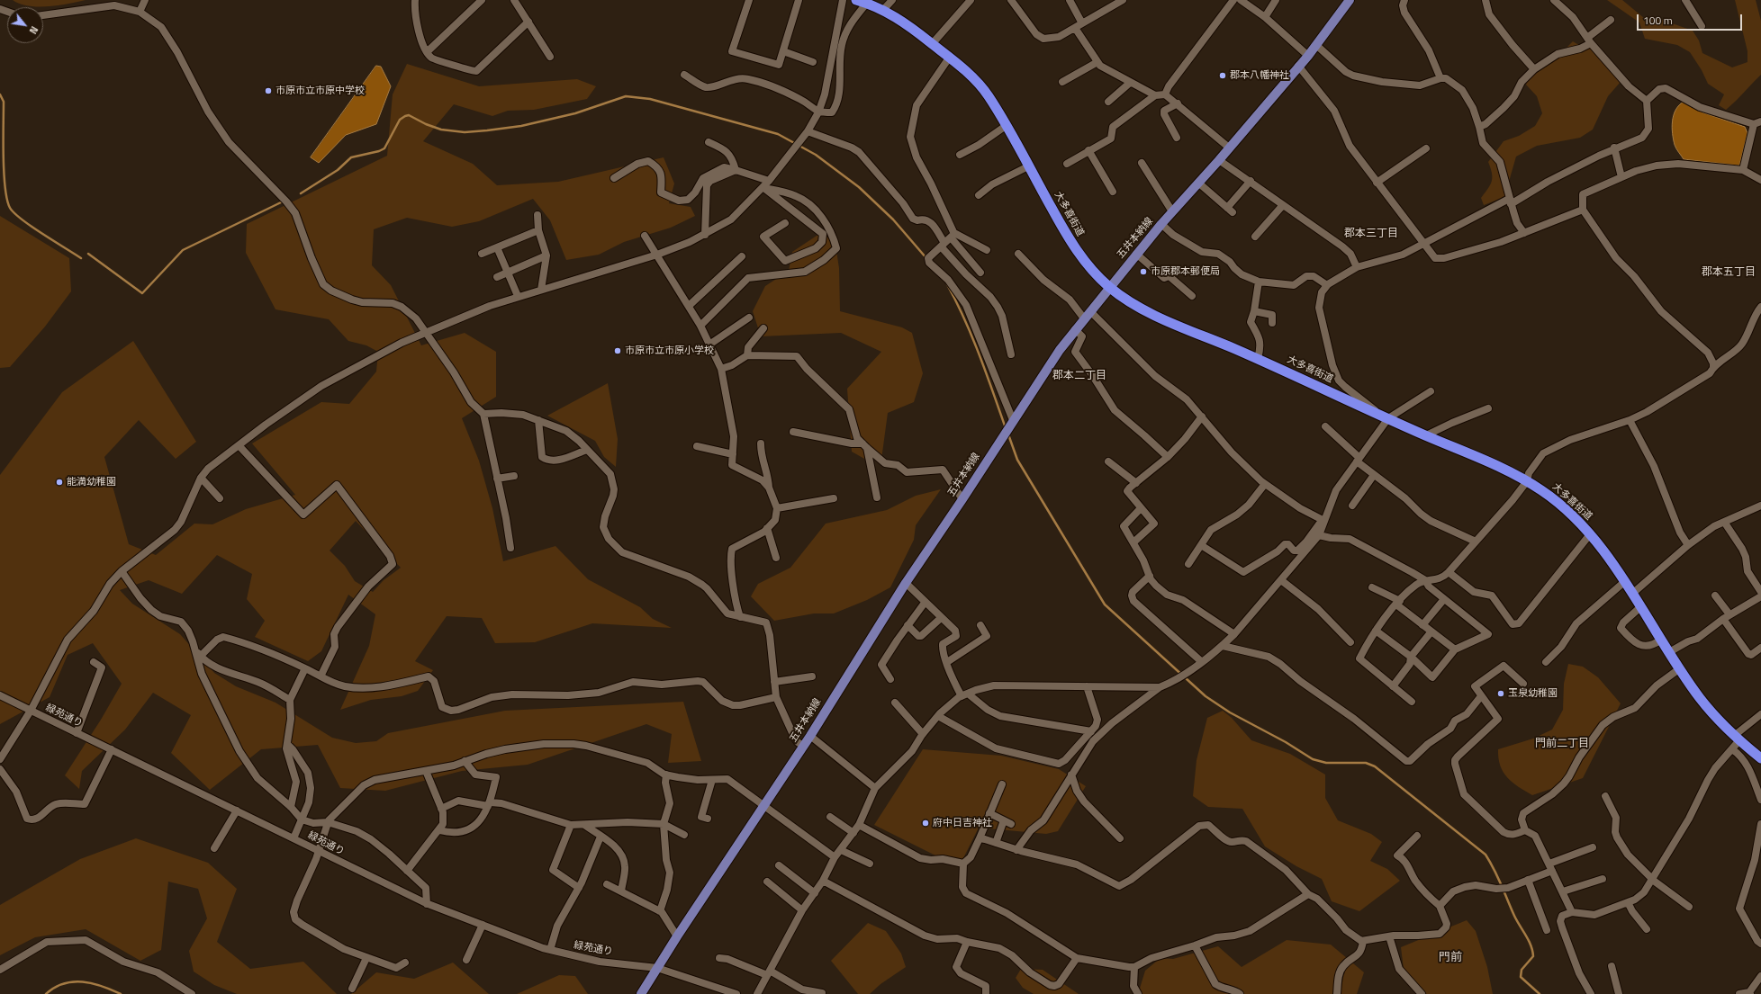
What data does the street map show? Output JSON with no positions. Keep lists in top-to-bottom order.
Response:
{
  "streets": {
    "highway": ["大多喜街道"],
    "main road": ["五井本納線"],
    "street": ["緑苑通り"]
  },
  "crossings": [
    ["大多喜街道", "五井本納線"],
    ["五井本納線", "緑苑通り"]
  ],
  "districts": [
    "郡本三丁目",
    "郡本五丁目",
    "郡本二丁目",
    "門前二丁目",
    "門前"
  ],
  "places": [
    "郡本八幡神社",
    "市原市立市原中学校",
    "市原郡本郵便局",
    "市原市立市原小学校",
    "能満幼稚園",
    "玉泉幼稚園",
    "府中日吉神社"
  ],
  "scale_bar": "100 m",
  "north": "bottom right"
}
